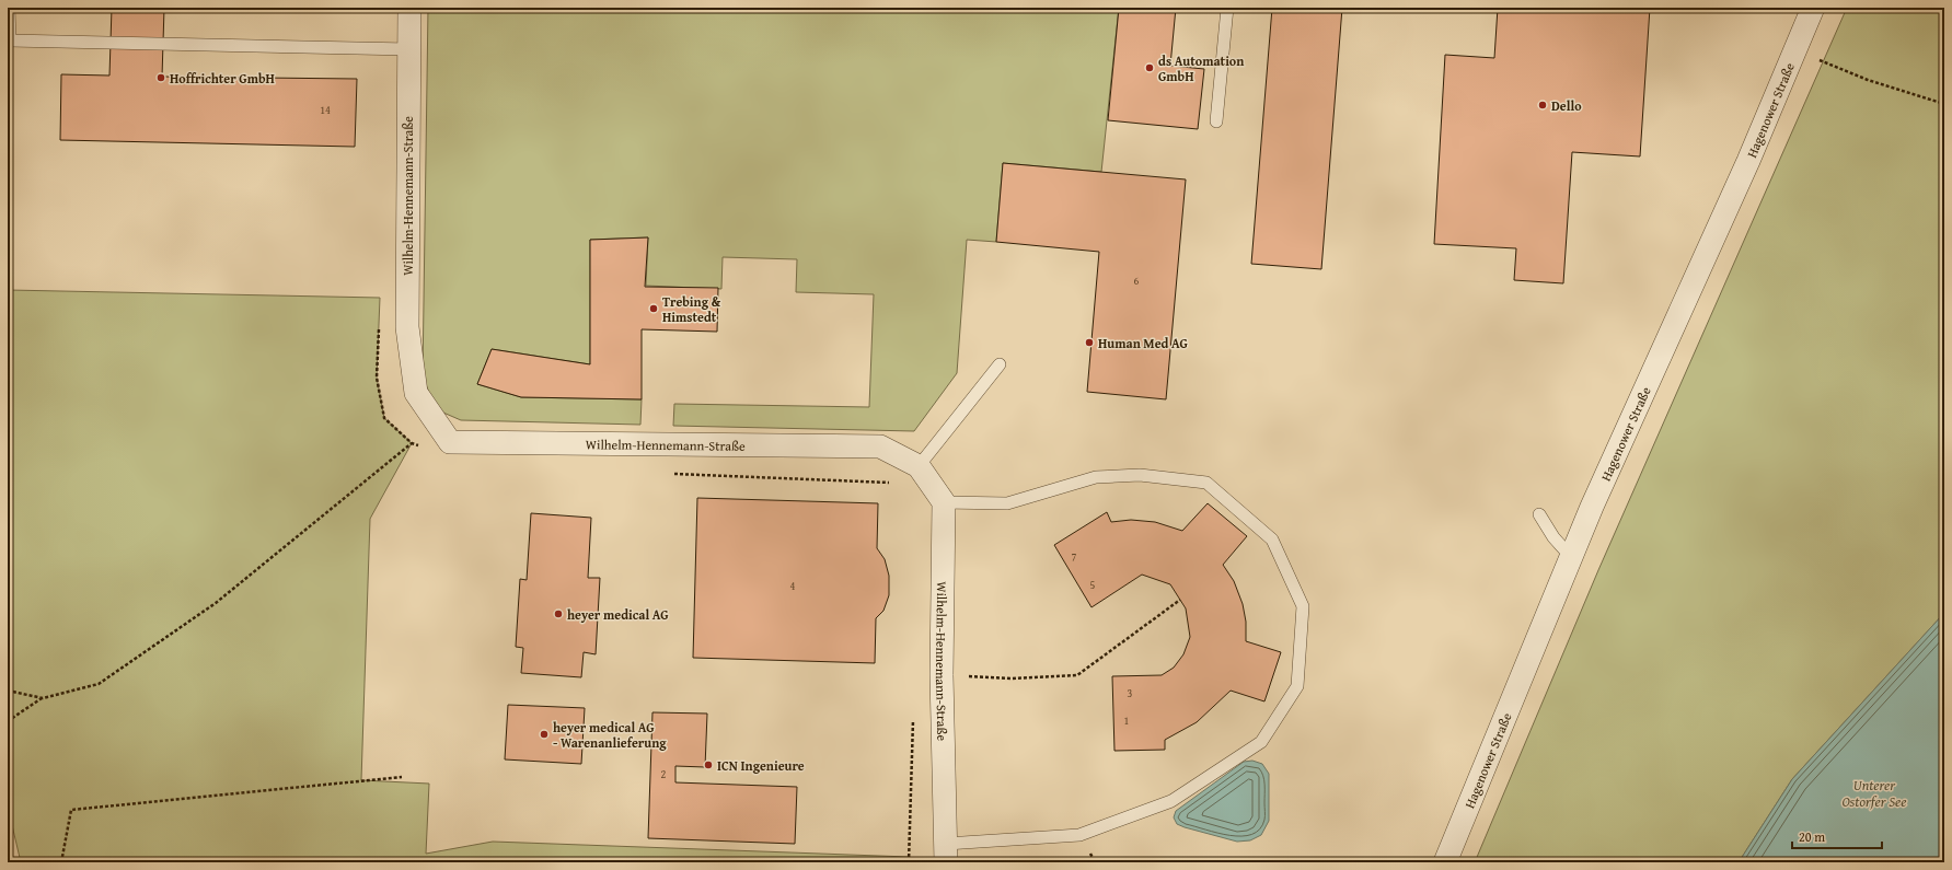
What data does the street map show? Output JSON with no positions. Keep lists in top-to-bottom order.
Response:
{
  "streets": {
    "street": ["Hagenower Straße", "Wilhelm-Hennemann-Straße"]
  },
  "water": ["Unterer Ostorfer See"],
  "places": [
    "ds Automation GmbH",
    "Hoffrichter GmbH",
    "Dello",
    "Trebing & Himstedt",
    "Human Med AG",
    "heyer medical AG",
    "heyer medical AG - Warenanlieferung",
    "ICN Ingenieure"
  ],
  "house_numbers": [
    "14",
    "6",
    "7",
    "5",
    "4",
    "3",
    "1",
    "2"
  ],
  "scale_bar": "20 m"
}
